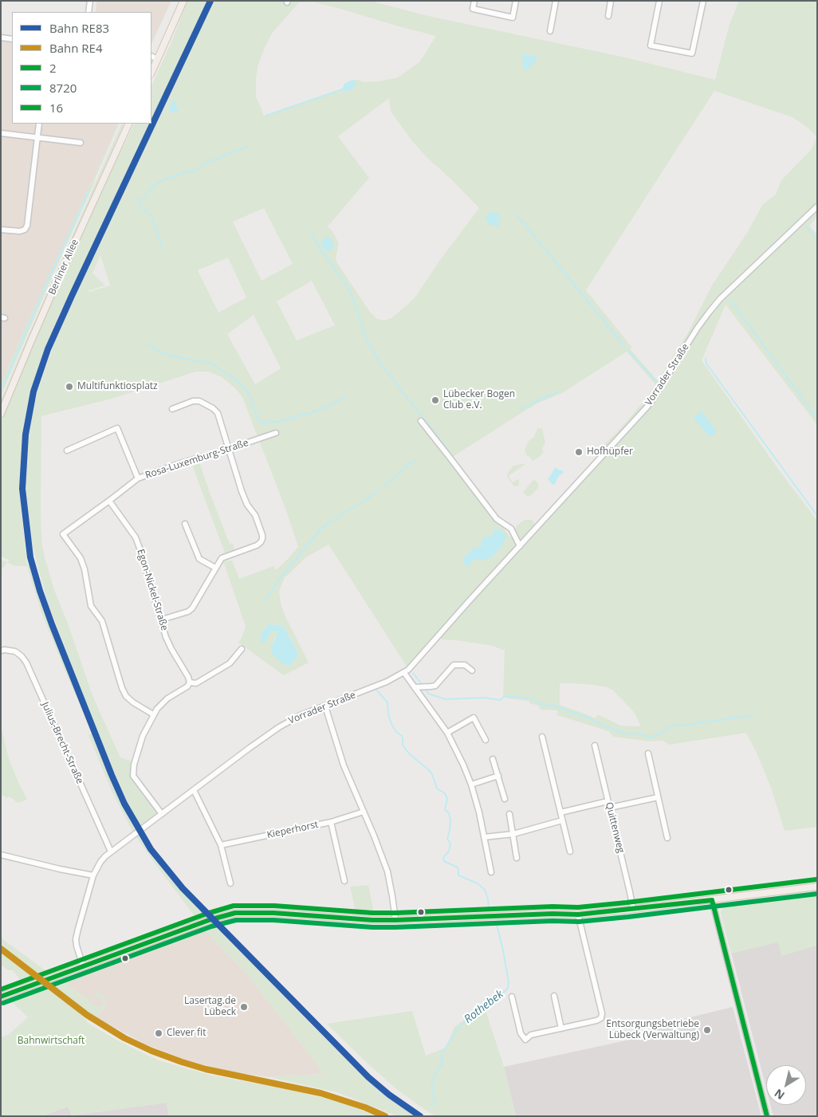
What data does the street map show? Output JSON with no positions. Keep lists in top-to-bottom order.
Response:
{
  "streets": {
    "main road": ["Berliner Allee"],
    "street": [
      "Vorrader Straße",
      "Rosa-Luxemburg-Straße",
      "Egon-Nickel-Straße",
      "Julius-Brecht-Straße",
      "Quittenweg",
      "Kieperhorst"
    ]
  },
  "crossings": [
    ["Vorrader Straße", "Julius-Brecht-Straße"],
    ["Rosa-Luxemburg-Straße", "Egon-Nickel-Straße"]
  ],
  "water": ["Rothebek"],
  "parks": ["Bahnwirtschaft"],
  "places": [
    "Multifunktiosplatz",
    "Lübecker Bogen Club e.V.",
    "Hofhüpfer",
    "Lasertag.de Lübeck",
    "Entsorgungsbetriebe Lübeck (Verwaltung)",
    "Clever fit"
  ],
  "lines": [
    "rail line RE83",
    "transit line 16",
    "transit line 8720",
    "transit line 2",
    "rail line RE4"
  ],
  "legend": [
    "Bahn RE83",
    "Bahn RE4",
    "2",
    "8720",
    "16"
  ],
  "north": "bottom left"
}
